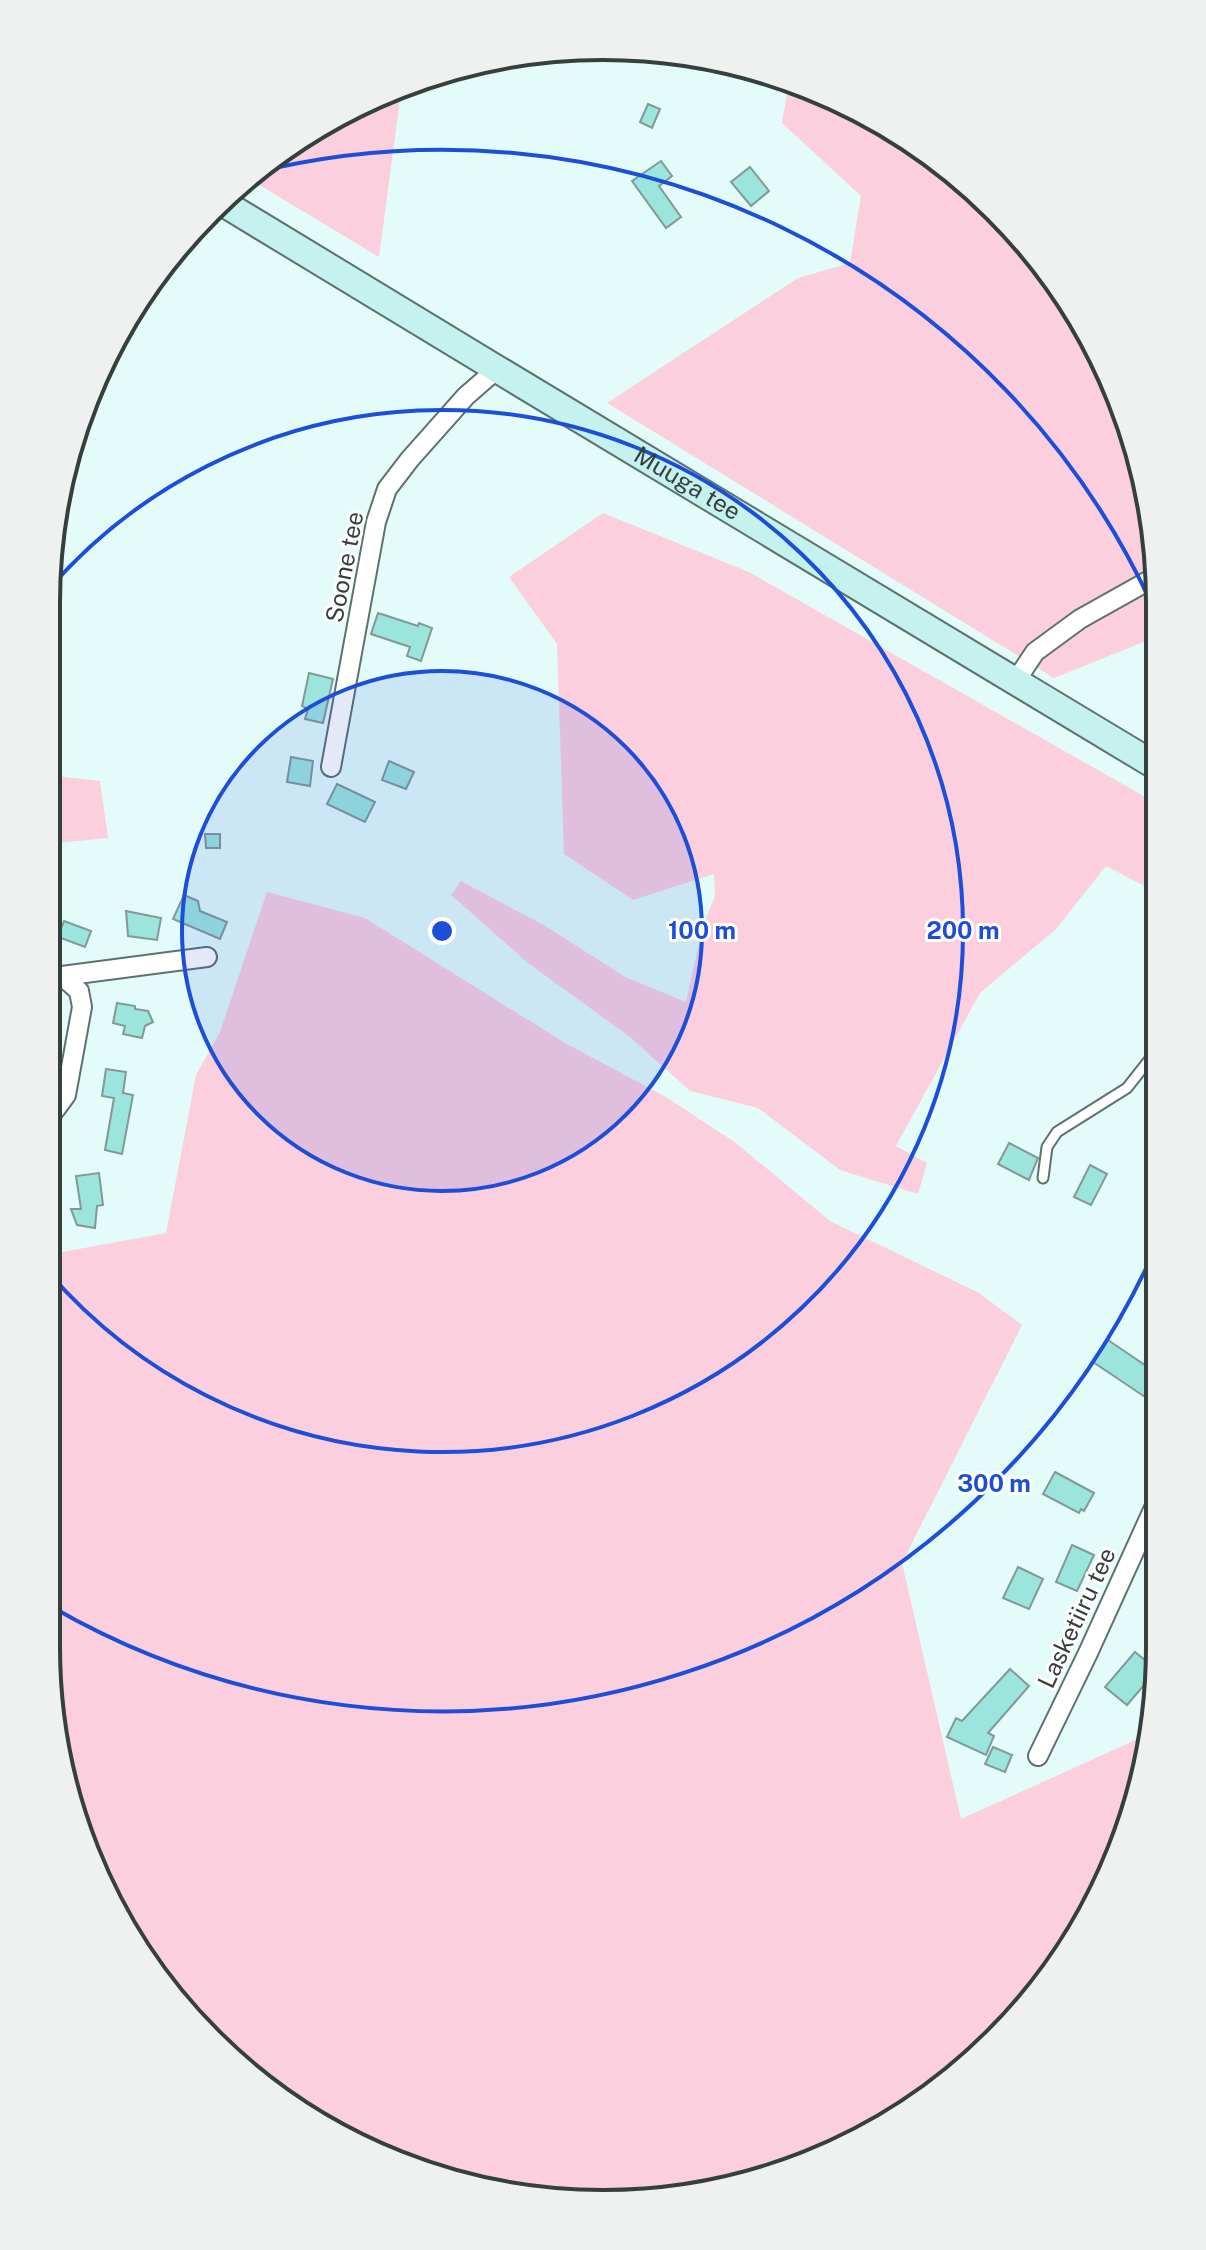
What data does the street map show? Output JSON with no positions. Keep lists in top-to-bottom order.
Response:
{
  "streets": {
    "street": ["Muuga tee", "Soone tee", "Lasketiiru tee"]
  },
  "crossings": [
    ["Muuga tee", "Soone tee"]
  ],
  "rings": ["100 m", "200 m", "300 m"]
}
